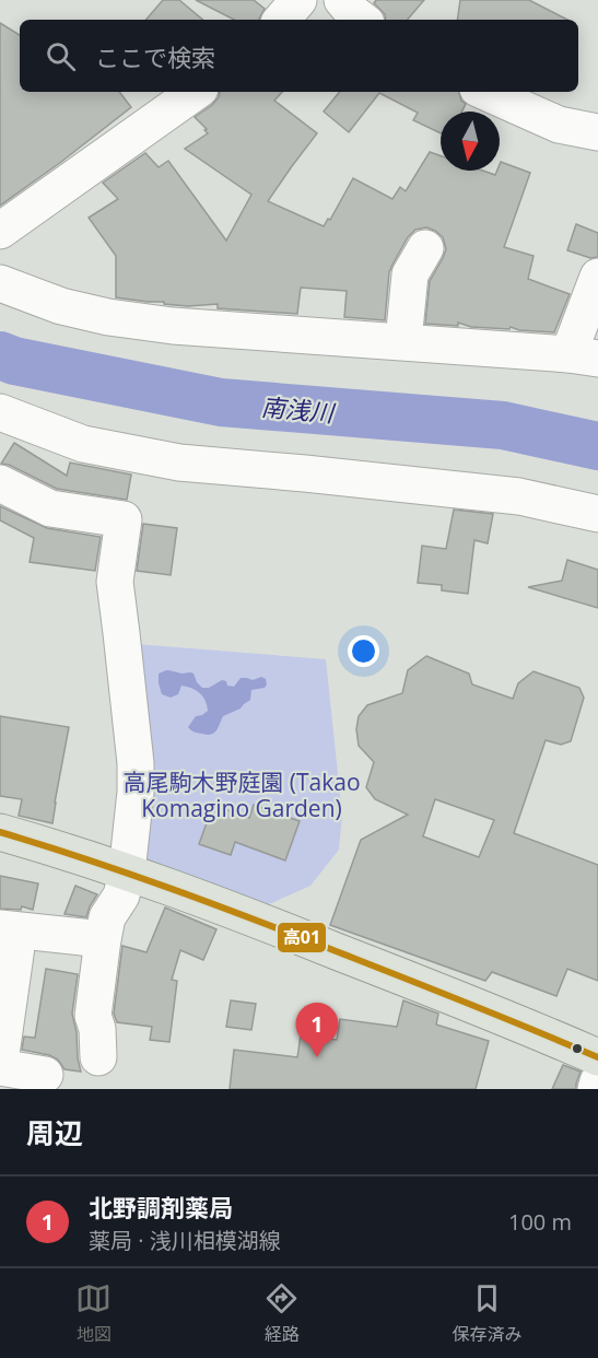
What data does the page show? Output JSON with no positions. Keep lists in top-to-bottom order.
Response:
{
  "water": ["南浅川"],
  "parks": ["高尾駒木野庭園 (Takao Komagino Garden)"],
  "lines": ["transit line 高01"],
  "north": "bottom",
  "page": {
    "search": "ここで検索",
    "pins": "1",
    "heading": "周辺",
    "list": [
      {
        "mark": "1",
        "name": "北野調剤薬局",
        "note": "薬局 · 浅川相模湖線",
        "value": "100 m"
      }
    ],
    "nav": ["地図", "経路", "保存済み"]
  }
}
